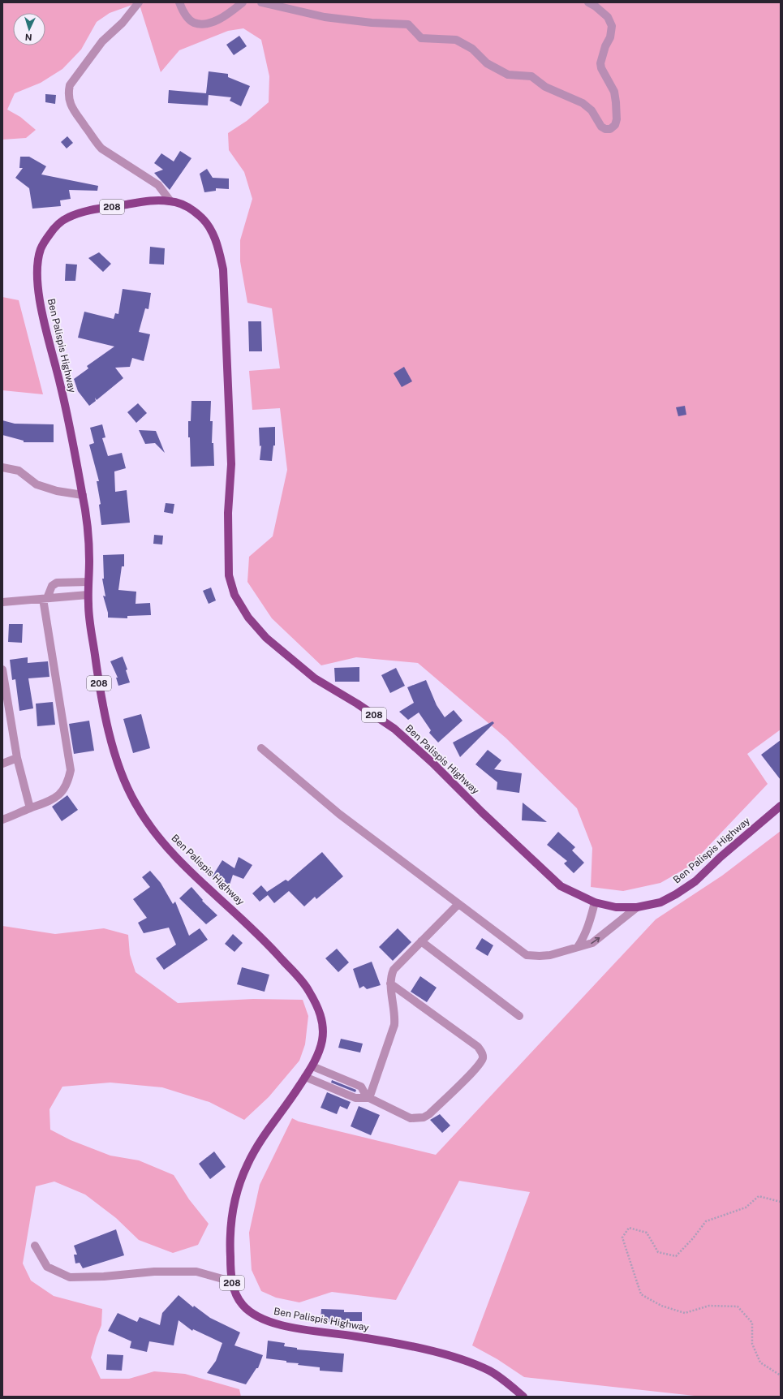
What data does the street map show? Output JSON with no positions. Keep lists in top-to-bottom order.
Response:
{
  "streets": {
    "main road": ["208", "Ben Palispis Highway"]
  },
  "north": "bottom"
}
